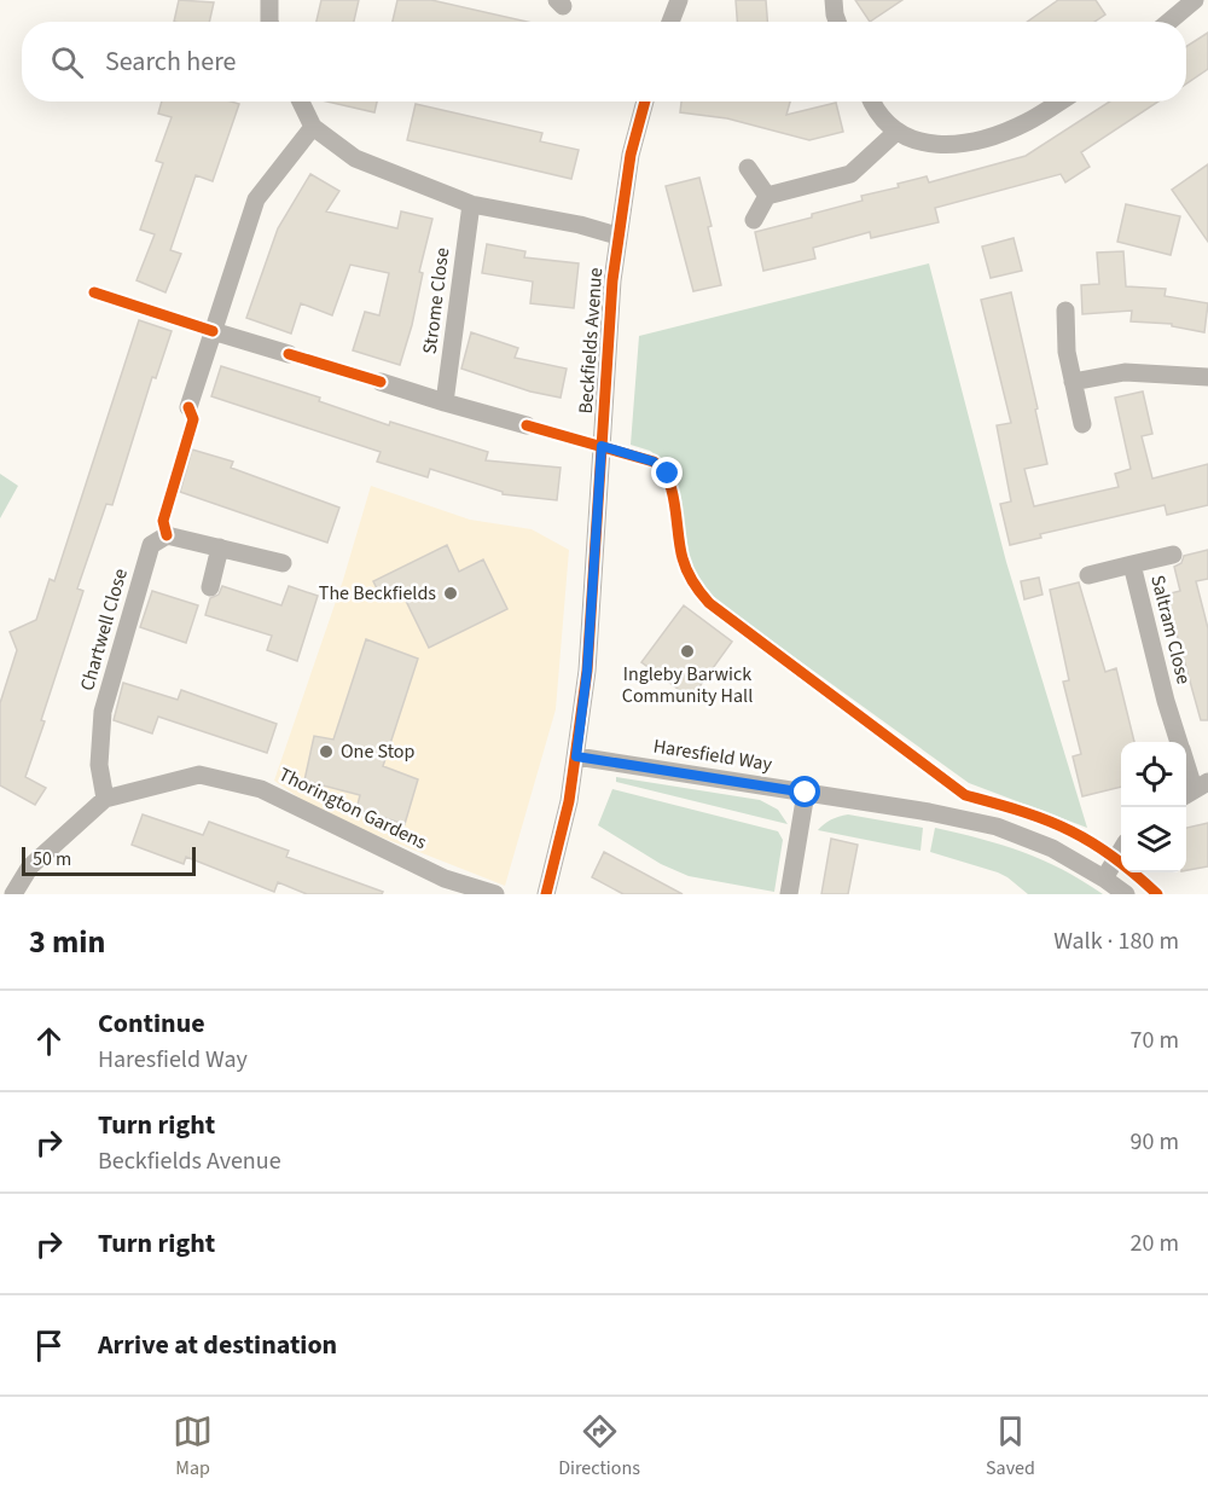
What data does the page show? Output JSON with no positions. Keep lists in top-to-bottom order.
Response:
{
  "streets": {
    "street": [
      "Strome Close",
      "Beckfields Avenue",
      "Chartwell Close",
      "Saltram Close",
      "Haresfield Way",
      "Thorington Gardens"
    ]
  },
  "crossings": [
    ["Beckfields Avenue", "Haresfield Way"],
    ["Chartwell Close", "Thorington Gardens"]
  ],
  "places": ["The Beckfields", "Ingleby Barwick Community Hall", "One Stop"],
  "scale_bar": "50 m",
  "page": {
    "search": "Search here",
    "scale": "50 m",
    "heading": ["3 min", "Walk · 180 m"],
    "list": [
      ["Continue", "Haresfield Way", "70 m"],
      ["Turn right", "Beckfields Avenue", "90 m"],
      ["Turn right", "20 m"],
      "Arrive at destination"
    ],
    "nav": ["Map", "Directions", "Saved"]
  }
}
